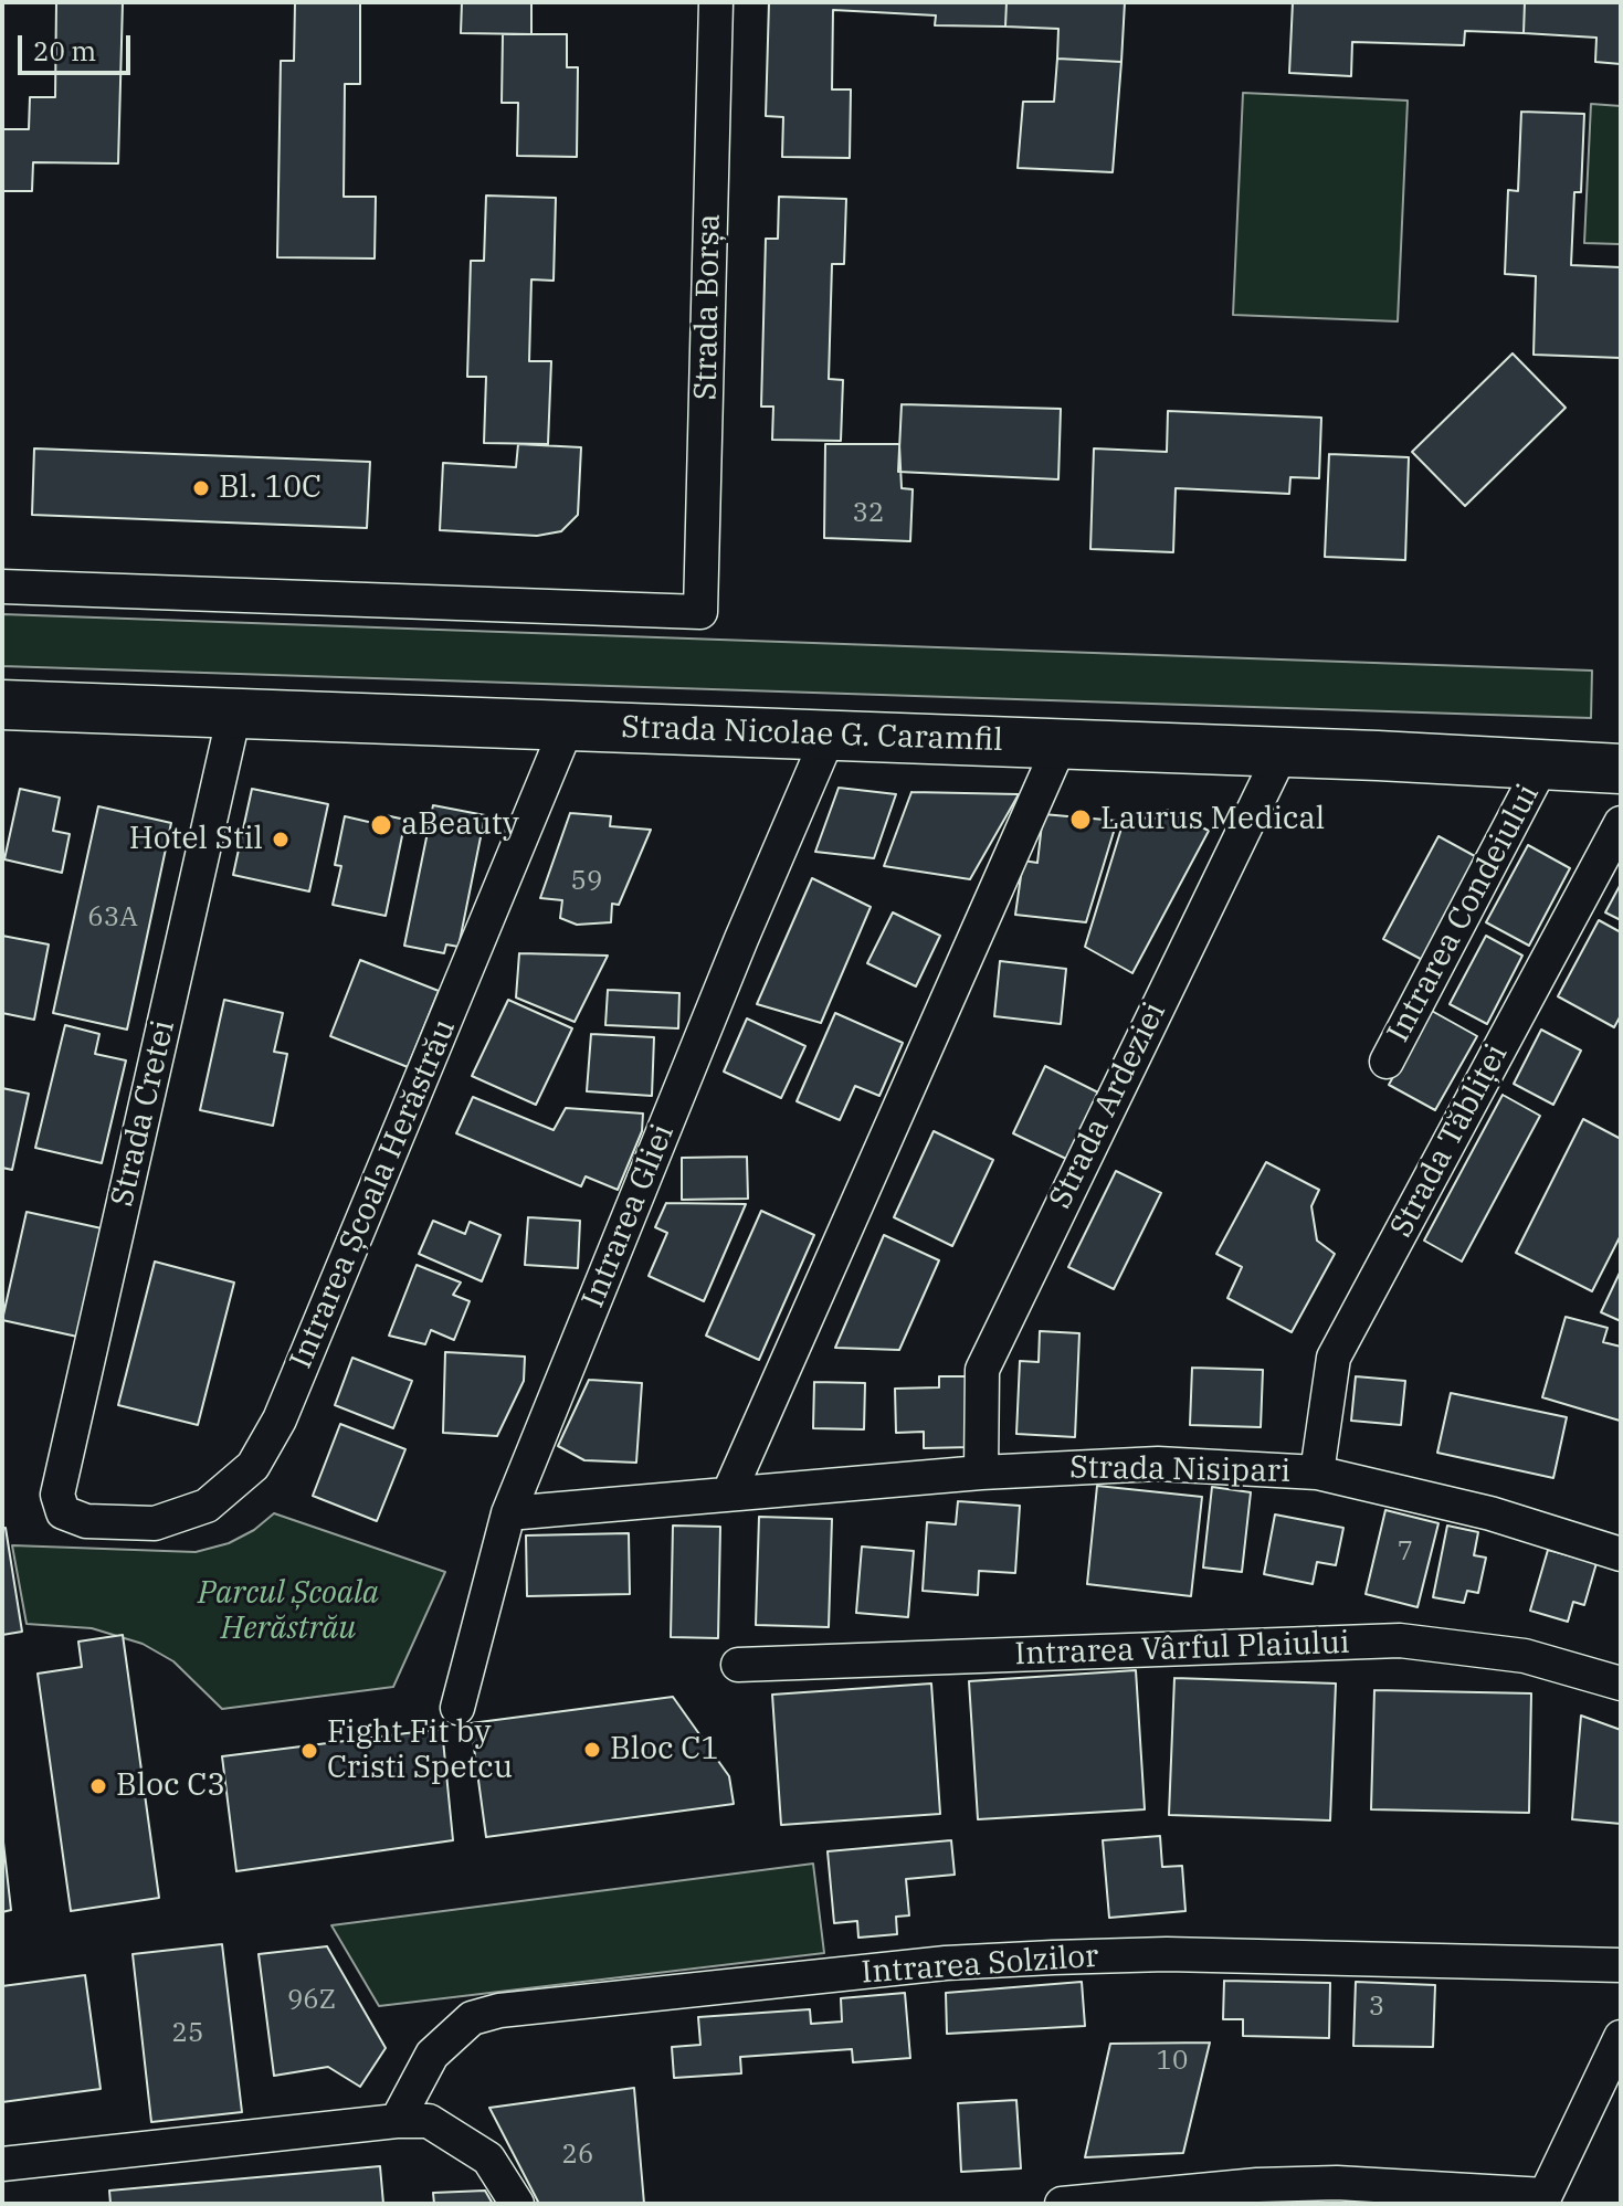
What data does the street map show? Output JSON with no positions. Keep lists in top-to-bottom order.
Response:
{
  "streets": {
    "main road": ["Strada Nicolae G. Caramfil"],
    "street": [
      "Strada Borșa",
      "Intrarea Condeiului",
      "Strada Ardeziei",
      "Strada Cretei",
      "Strada Tăbliței",
      "Intrarea Școala Herăstrău",
      "Intrarea Gliei",
      "Strada Nisipari",
      "Intrarea Vârful Plaiului",
      "Intrarea Solzilor"
    ]
  },
  "crossings": [
    ["Strada Nicolae G. Caramfil", "Intrarea Condeiului"],
    ["Strada Nicolae G. Caramfil", "Strada Ardeziei"],
    ["Strada Nicolae G. Caramfil", "Strada Cretei"],
    ["Strada Nicolae G. Caramfil", "Intrarea Școala Herăstrău"],
    ["Strada Nicolae G. Caramfil", "Intrarea Gliei"],
    ["Strada Ardeziei", "Strada Nisipari"],
    ["Strada Cretei", "Intrarea Școala Herăstrău"],
    ["Strada Tăbliței", "Strada Nisipari"],
    ["Intrarea Gliei", "Strada Nisipari"]
  ],
  "parks": ["Parcul Școala Herăstrău"],
  "places": [
    "Bl. 10C",
    "Laurus Medical",
    "aBeauty",
    "Hotel Stil",
    "Bloc C1",
    "Fight Fit by Cristi Spetcu",
    "Bloc C3"
  ],
  "house_numbers": [
    "32",
    "59",
    "63A",
    "7",
    "96Z",
    "3",
    "25",
    "10",
    "26"
  ],
  "scale_bar": "20 m"
}
